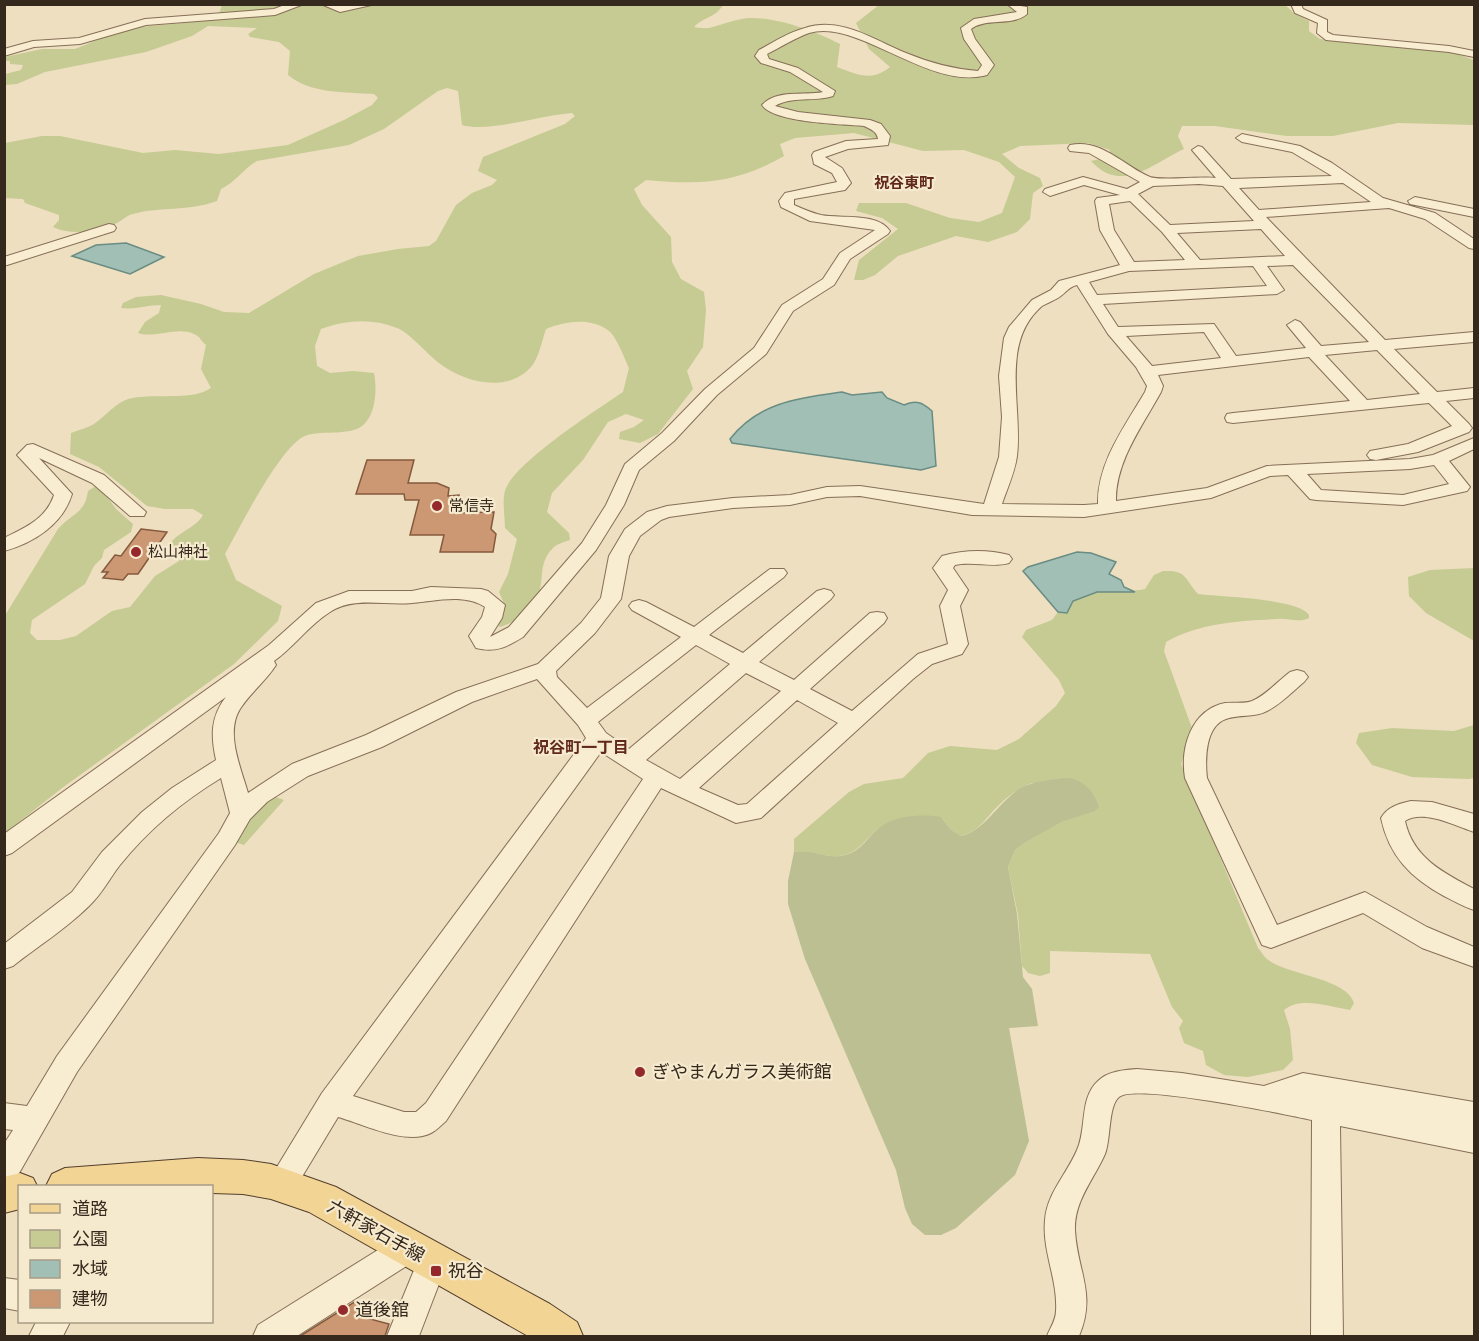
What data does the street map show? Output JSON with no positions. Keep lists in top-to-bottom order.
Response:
{
  "streets": {
    "main road": ["六軒家石手線"]
  },
  "districts": ["祝谷東町", "祝谷町一丁目"],
  "places": {
    "other": [
      "常信寺",
      "松山神社",
      "ぎやまんガラス美術館",
      "道後舘"
    ],
    "transit": ["祝谷"]
  },
  "legend": [
    "道路",
    "公園",
    "水域",
    "建物"
  ]
}
